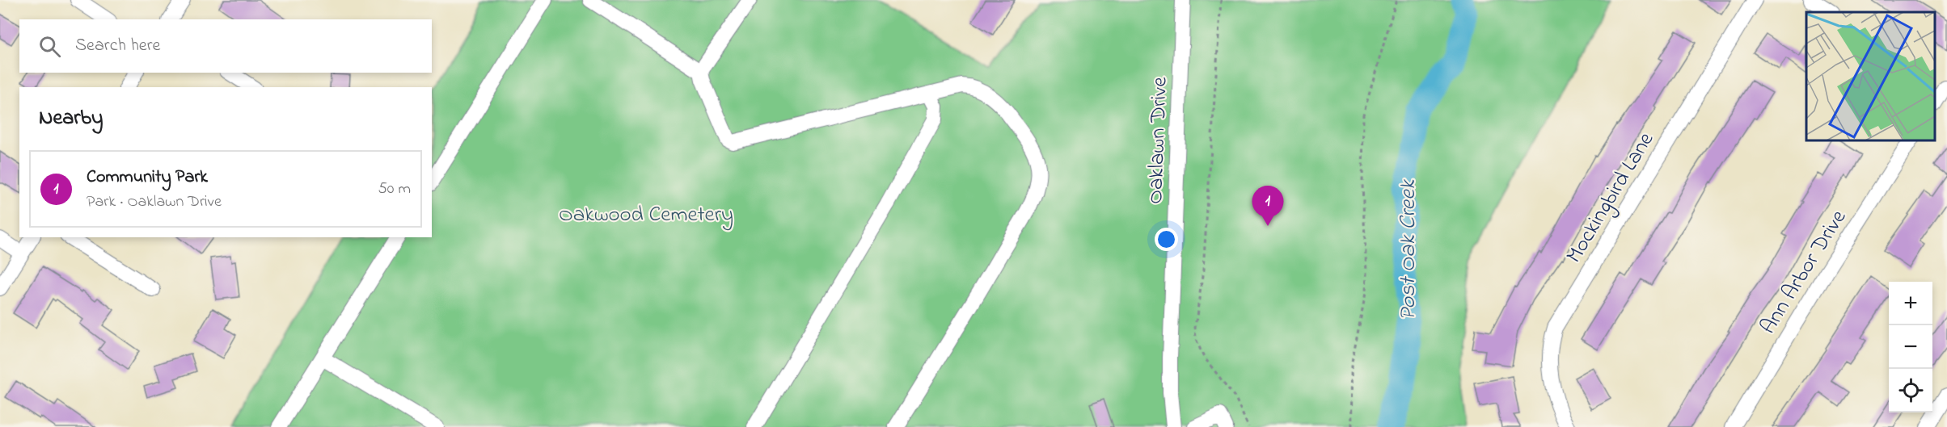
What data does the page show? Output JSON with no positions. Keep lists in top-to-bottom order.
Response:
{
  "streets": {
    "street": ["Oaklawn Drive", "Mockingbird Lane", "Ann Arbor Drive"]
  },
  "water": ["Post Oak Creek"],
  "parks": ["Oakwood Cemetery"],
  "page": {
    "search": "Search here",
    "heading": "Nearby",
    "list": [
      {
        "mark": "1",
        "name": "Community Park",
        "note": "Park · Oaklawn Drive",
        "value": "50 m"
      }
    ],
    "pins": "1",
    "map_buttons": ["+", "−"]
  }
}
